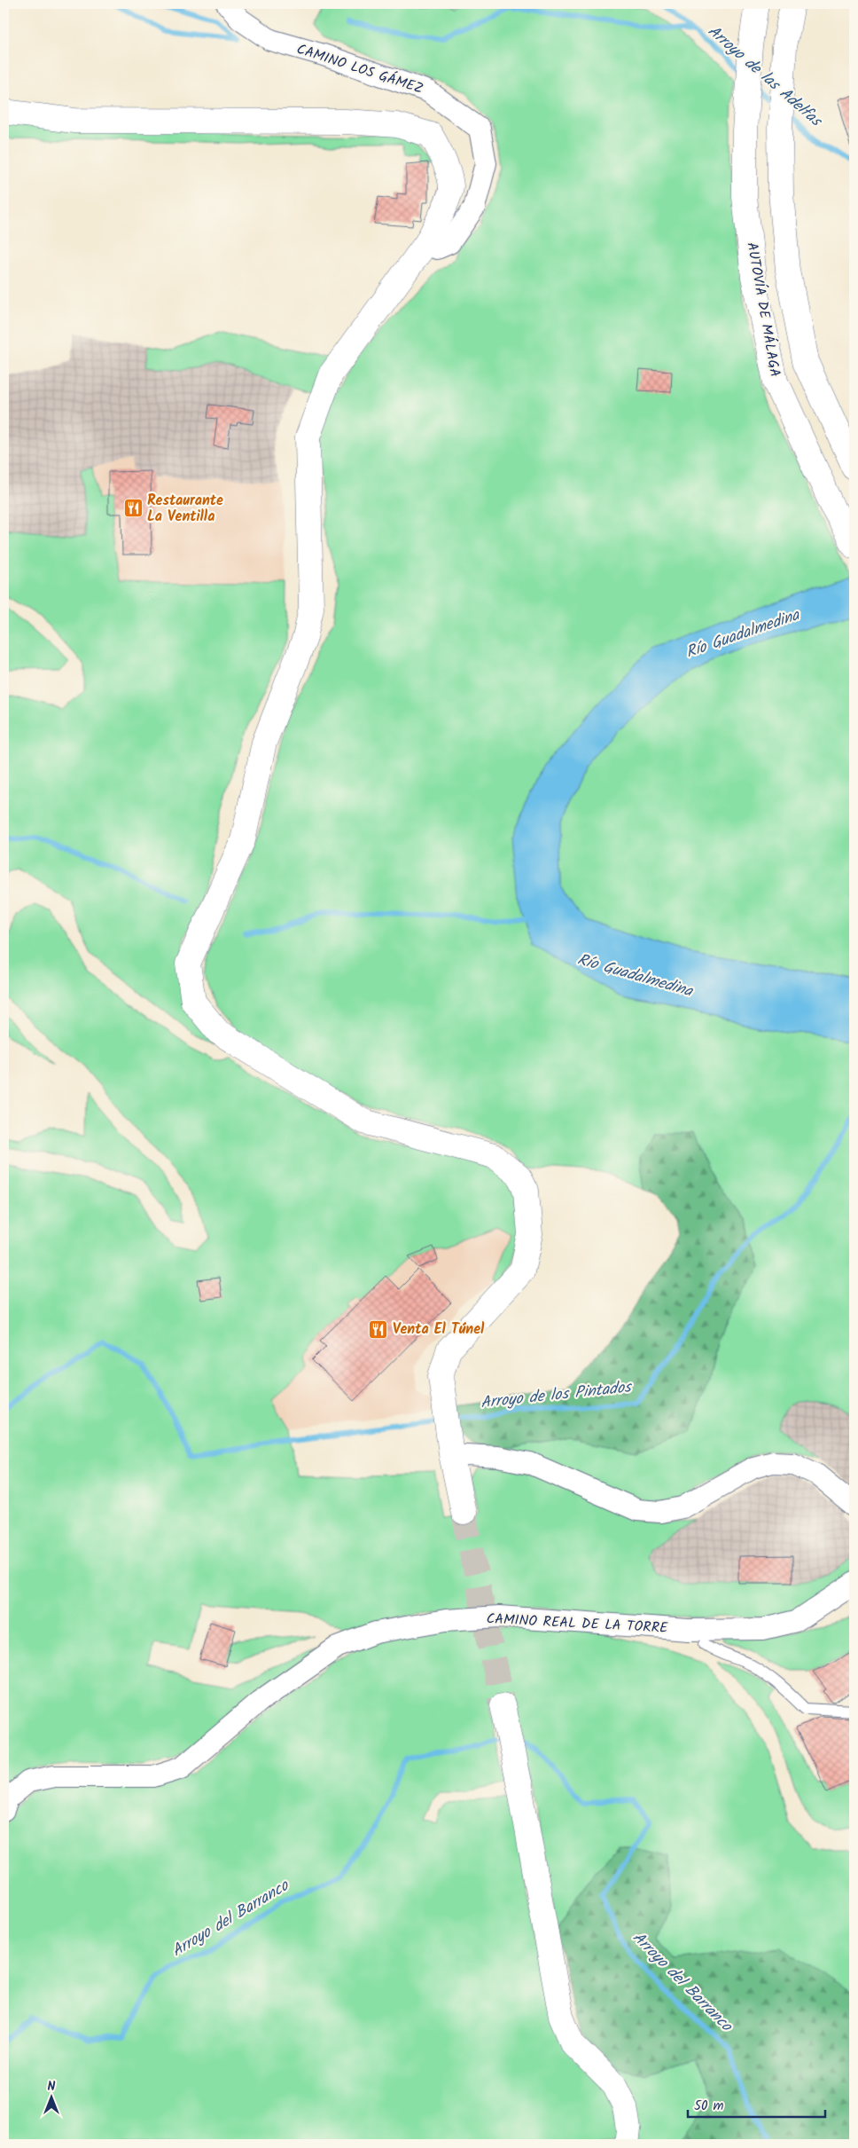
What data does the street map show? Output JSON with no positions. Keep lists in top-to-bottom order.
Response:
{
  "streets": {
    "main road": ["AUTOVÍA DE MÁLAGA"],
    "street": ["CAMINO LOS GÁMEZ", "CAMINO REAL DE LA TORRE"]
  },
  "water": [
    "Arroyo de las Adelfas",
    "Río Guadalmedina",
    "Arroyo de los Pintados",
    "Arroyo del Barranco"
  ],
  "places": {
    "restaurant": ["Restaurante La Ventilla", "Venta El Túnel"]
  },
  "scale_bar": "50 m",
  "north": "top"
}
